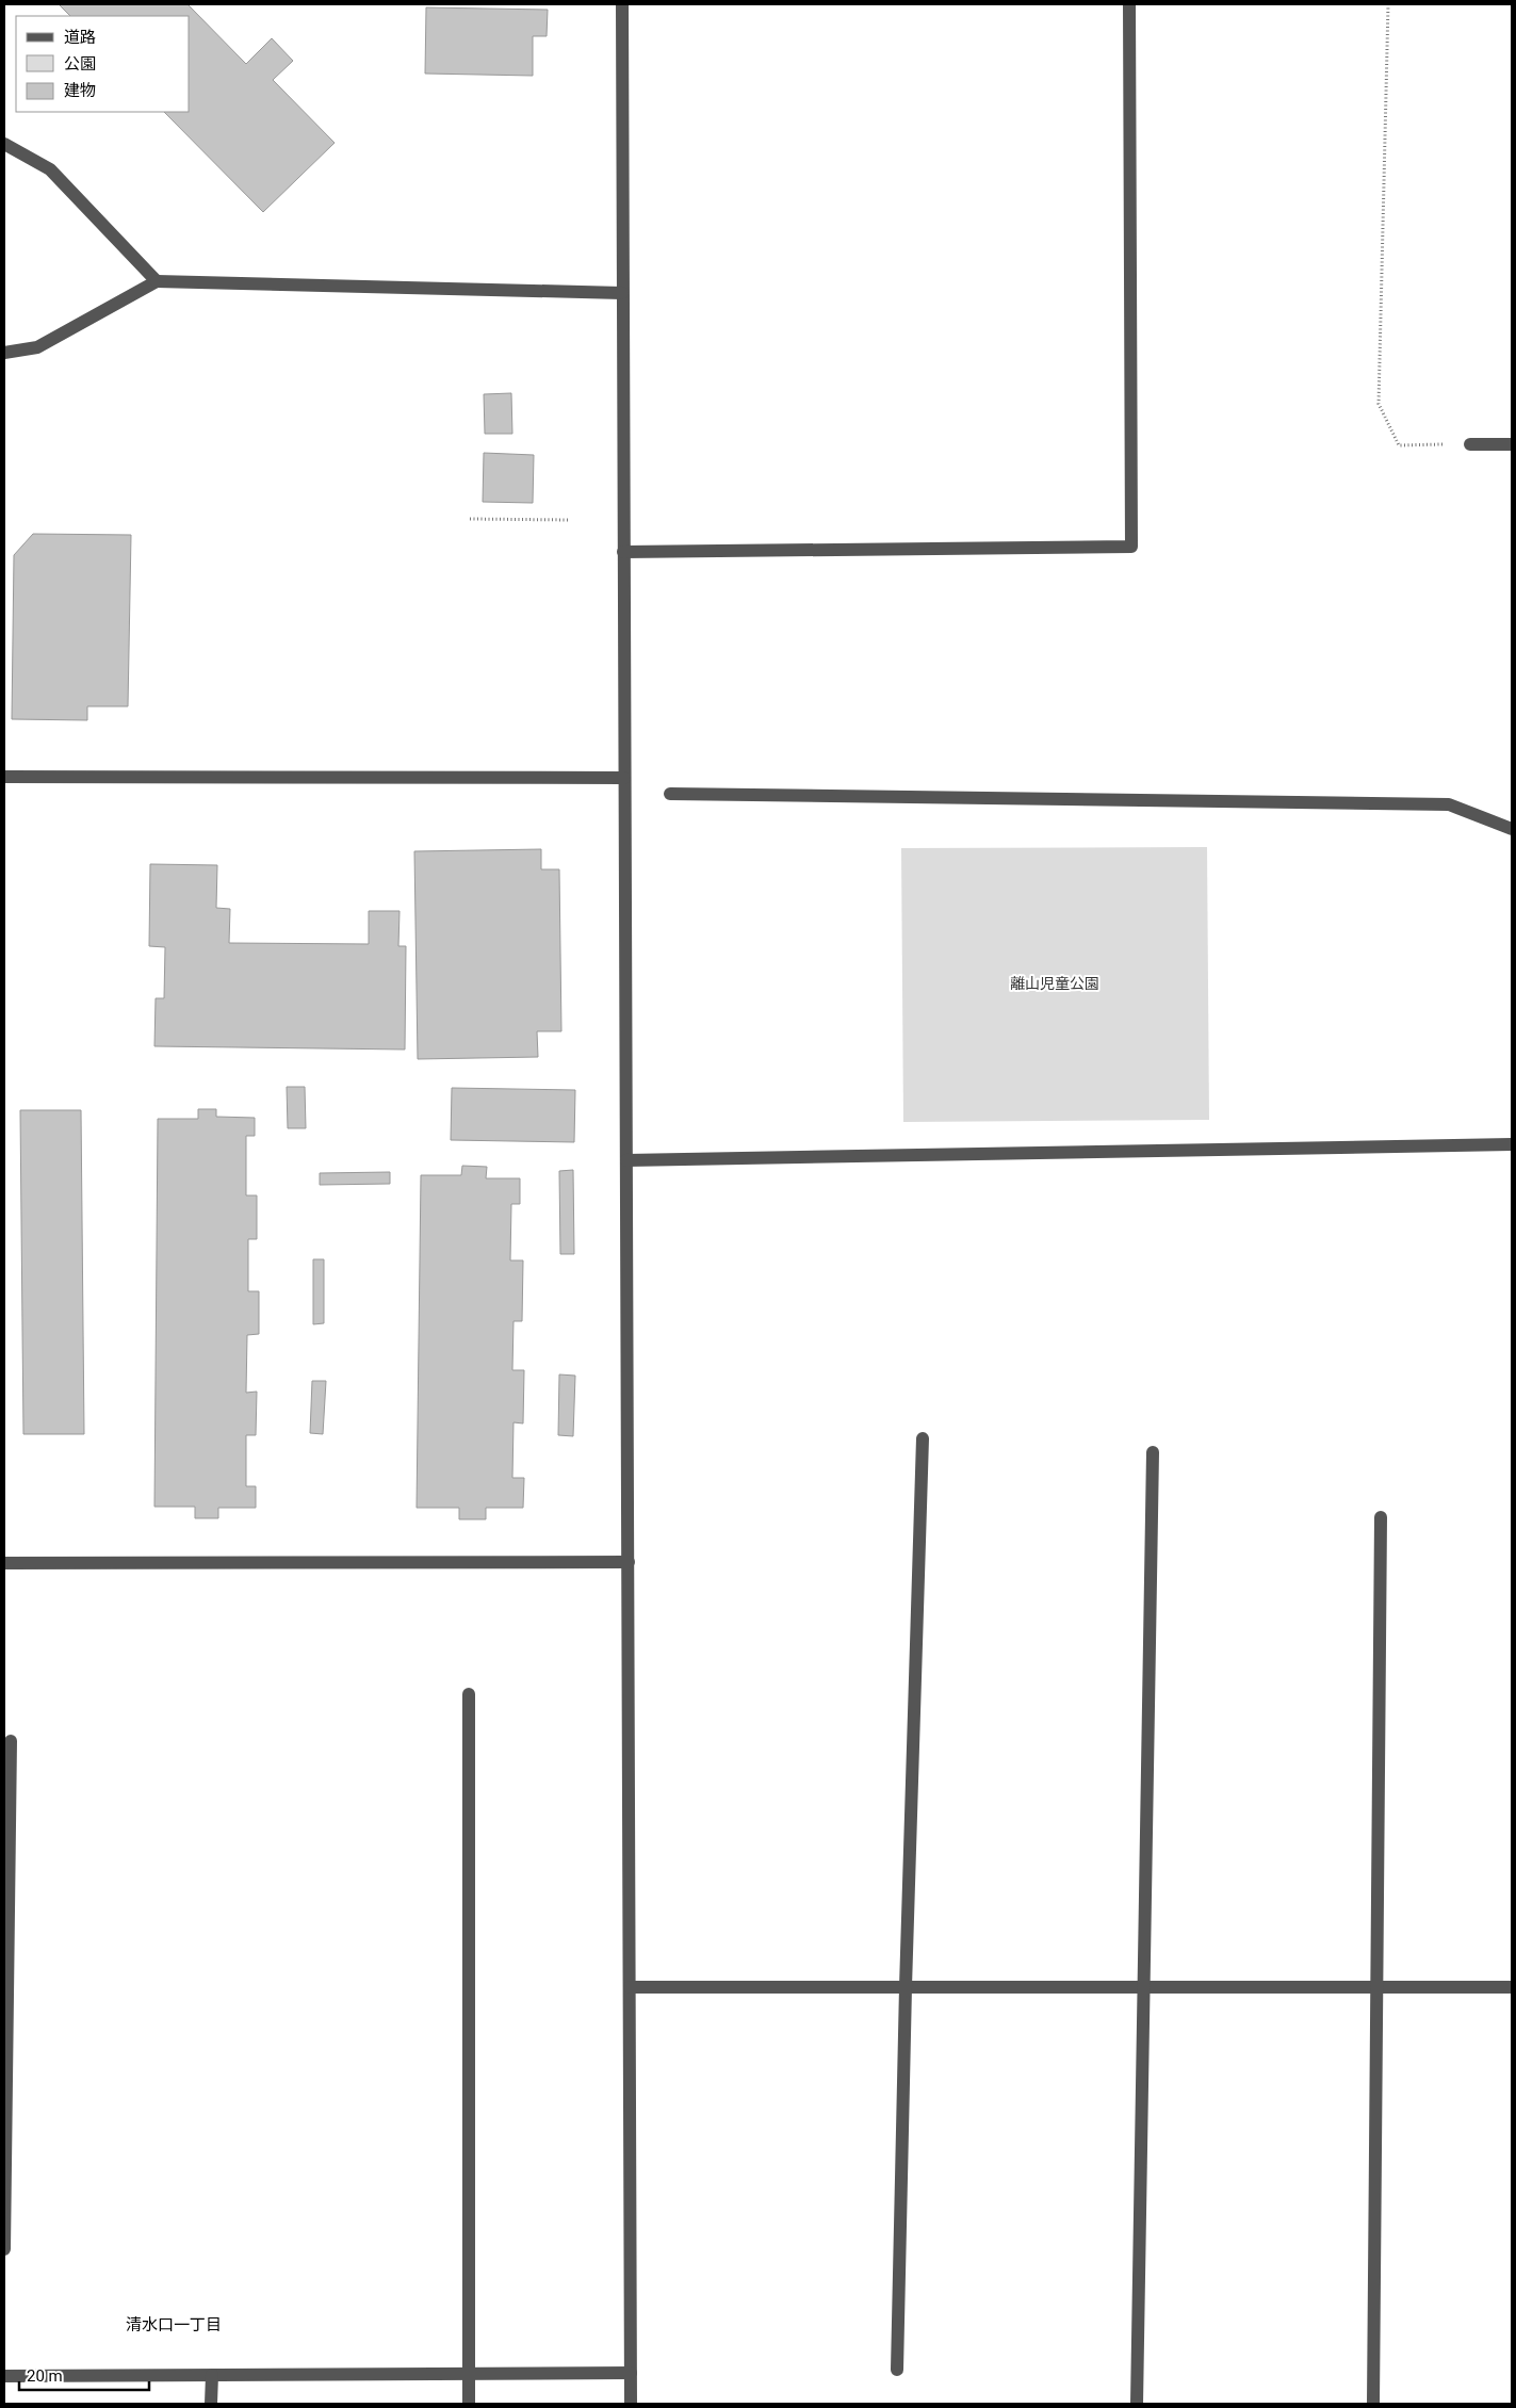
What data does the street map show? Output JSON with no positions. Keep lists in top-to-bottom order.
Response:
{
  "districts": ["清水口一丁目"],
  "parks": ["離山児童公園"],
  "legend": ["道路", "公園", "建物"],
  "scale_bar": "20 m"
}
